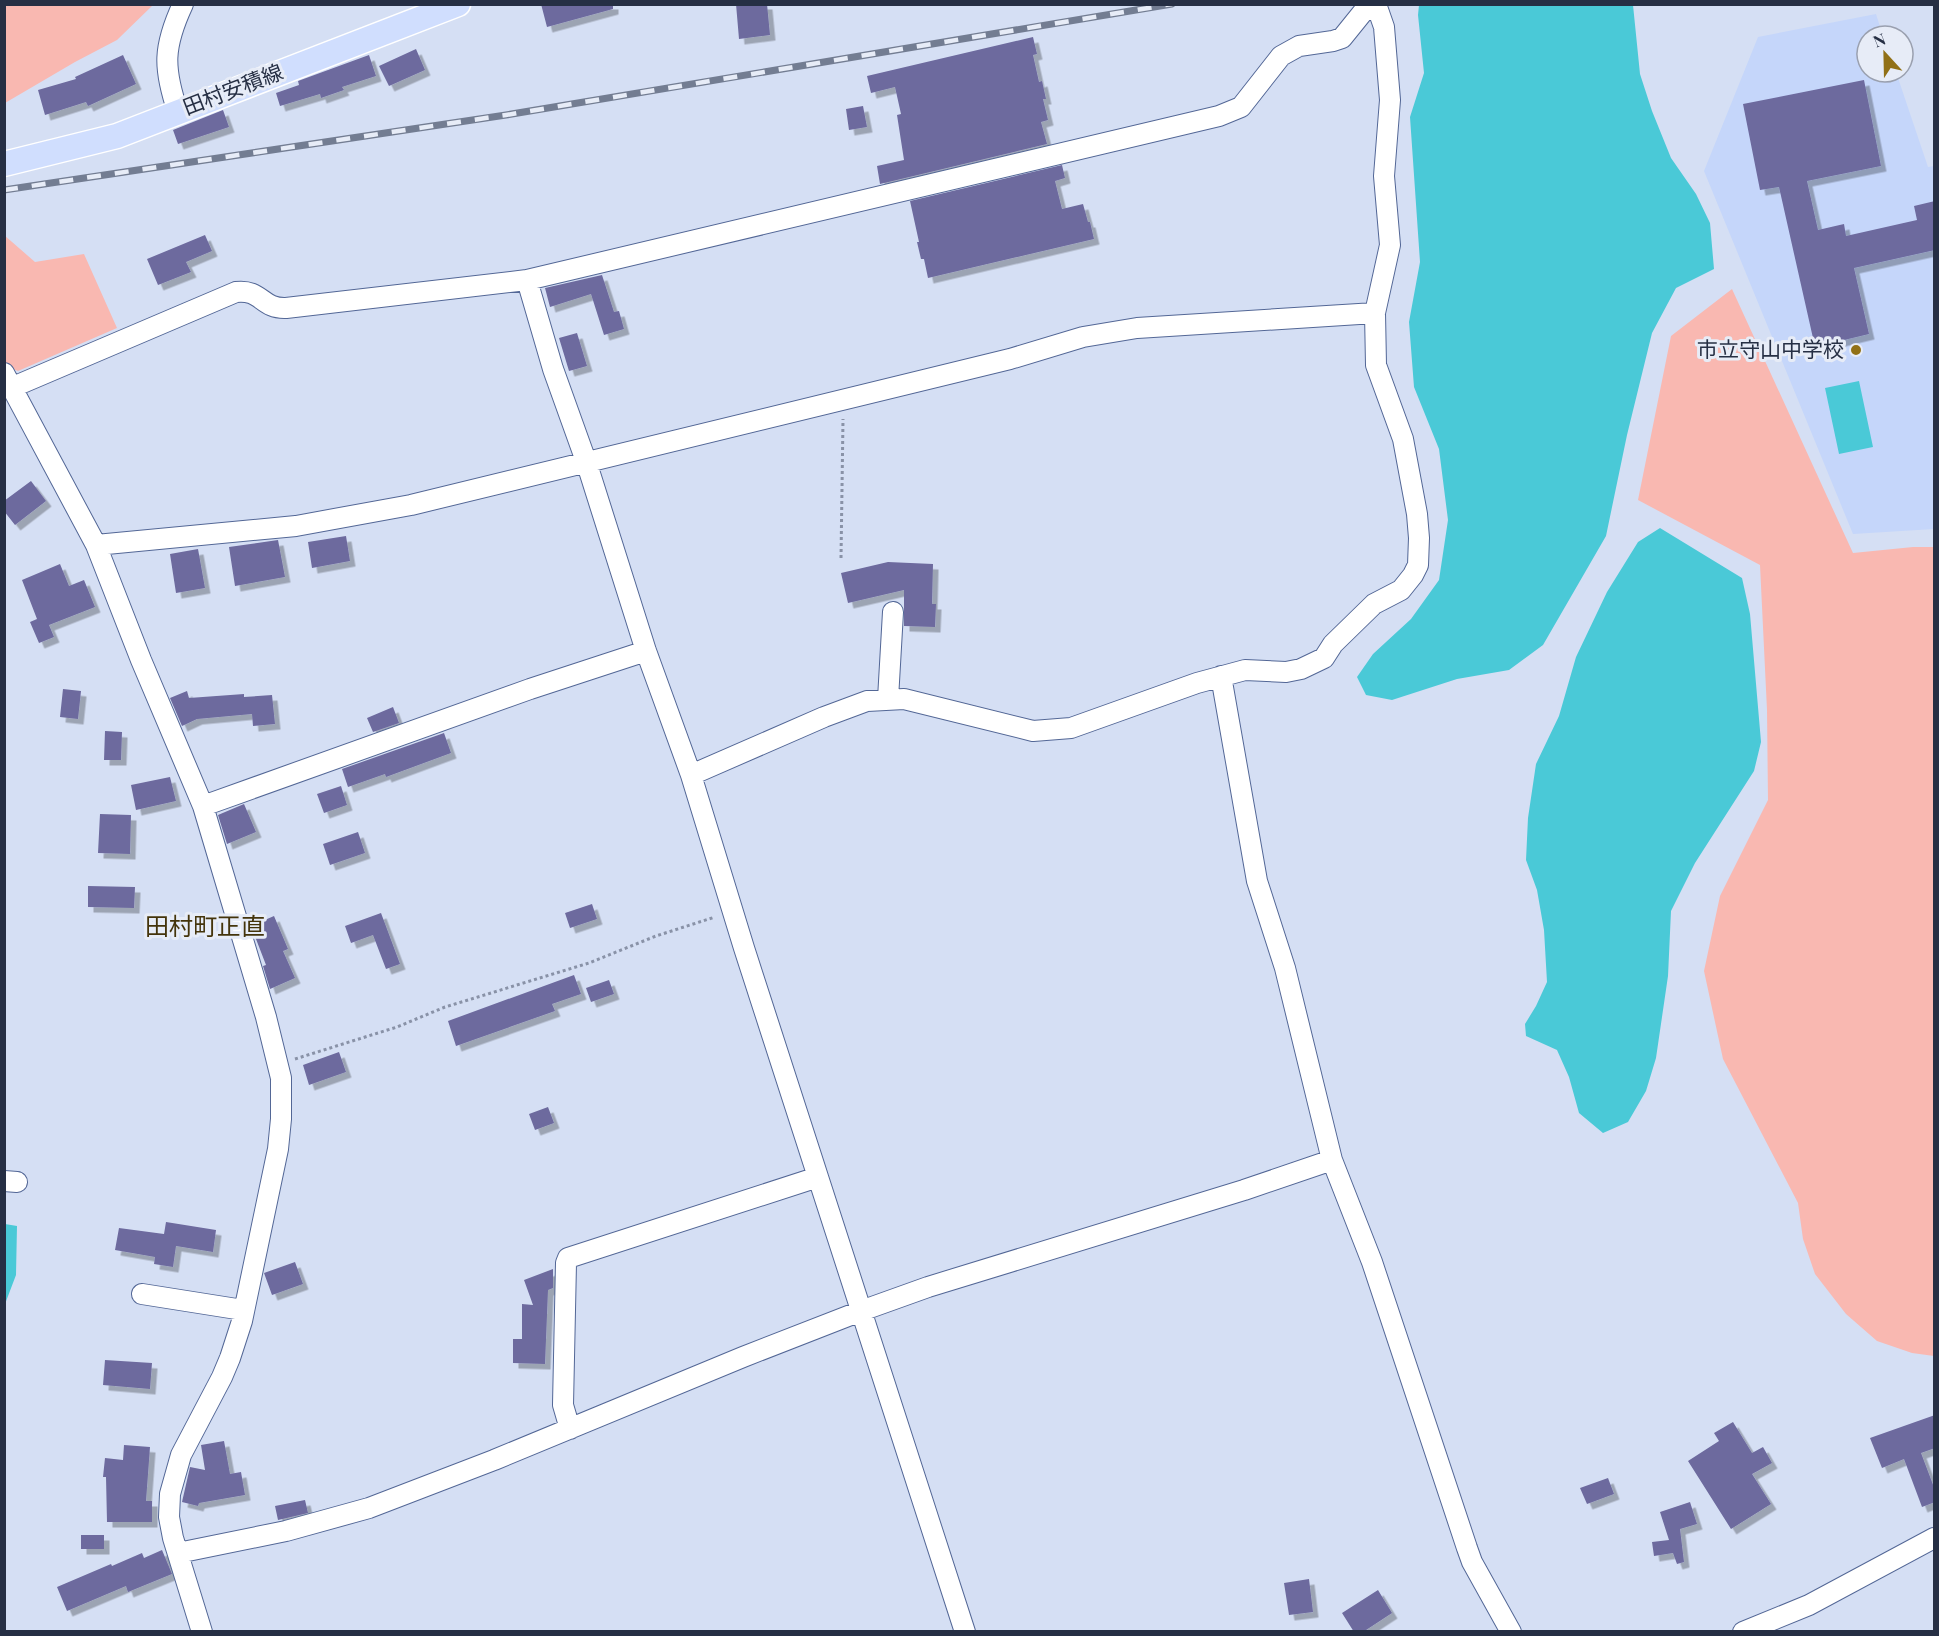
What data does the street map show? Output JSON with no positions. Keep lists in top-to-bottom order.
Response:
{
  "streets": {
    "main road": ["田村安積線"]
  },
  "districts": ["田村町正直"],
  "places": ["市立守山中学校"],
  "north": "top"
}
